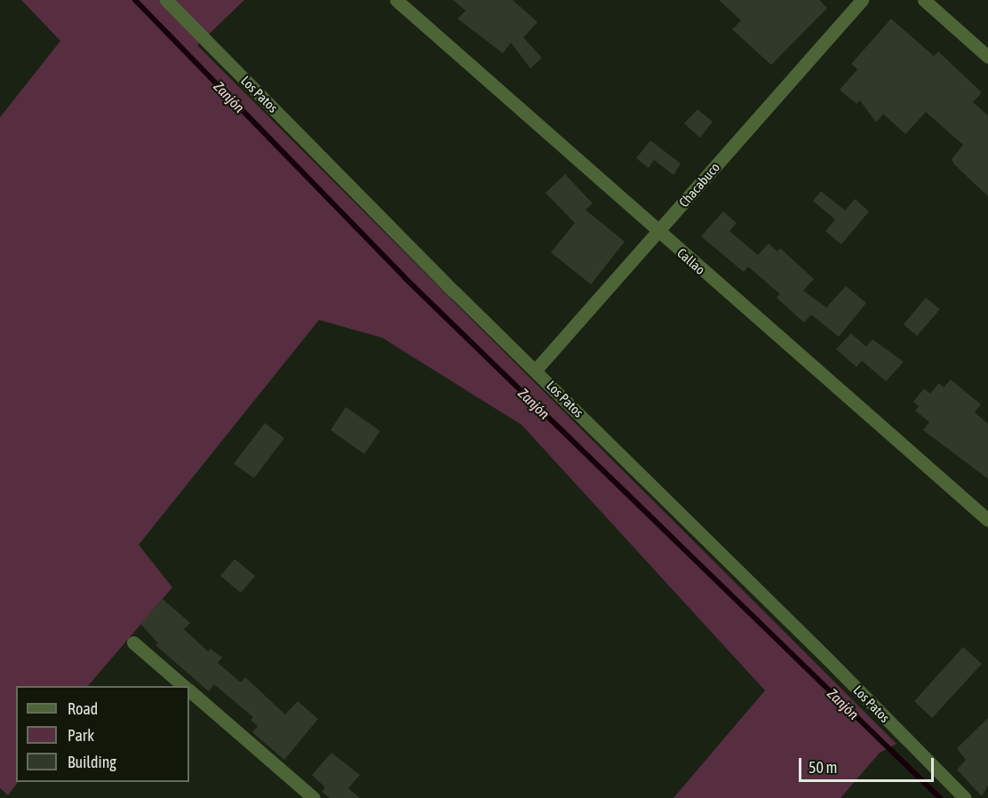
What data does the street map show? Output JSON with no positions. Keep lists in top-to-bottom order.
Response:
{
  "streets": {
    "street": ["Los Patos", "Chacabuco", "Callao"]
  },
  "crossings": [
    ["Los Patos", "Chacabuco"],
    ["Chacabuco", "Callao"]
  ],
  "water": ["Zanjón"],
  "legend": ["Road", "Park", "Building"],
  "scale_bar": "50 m"
}
